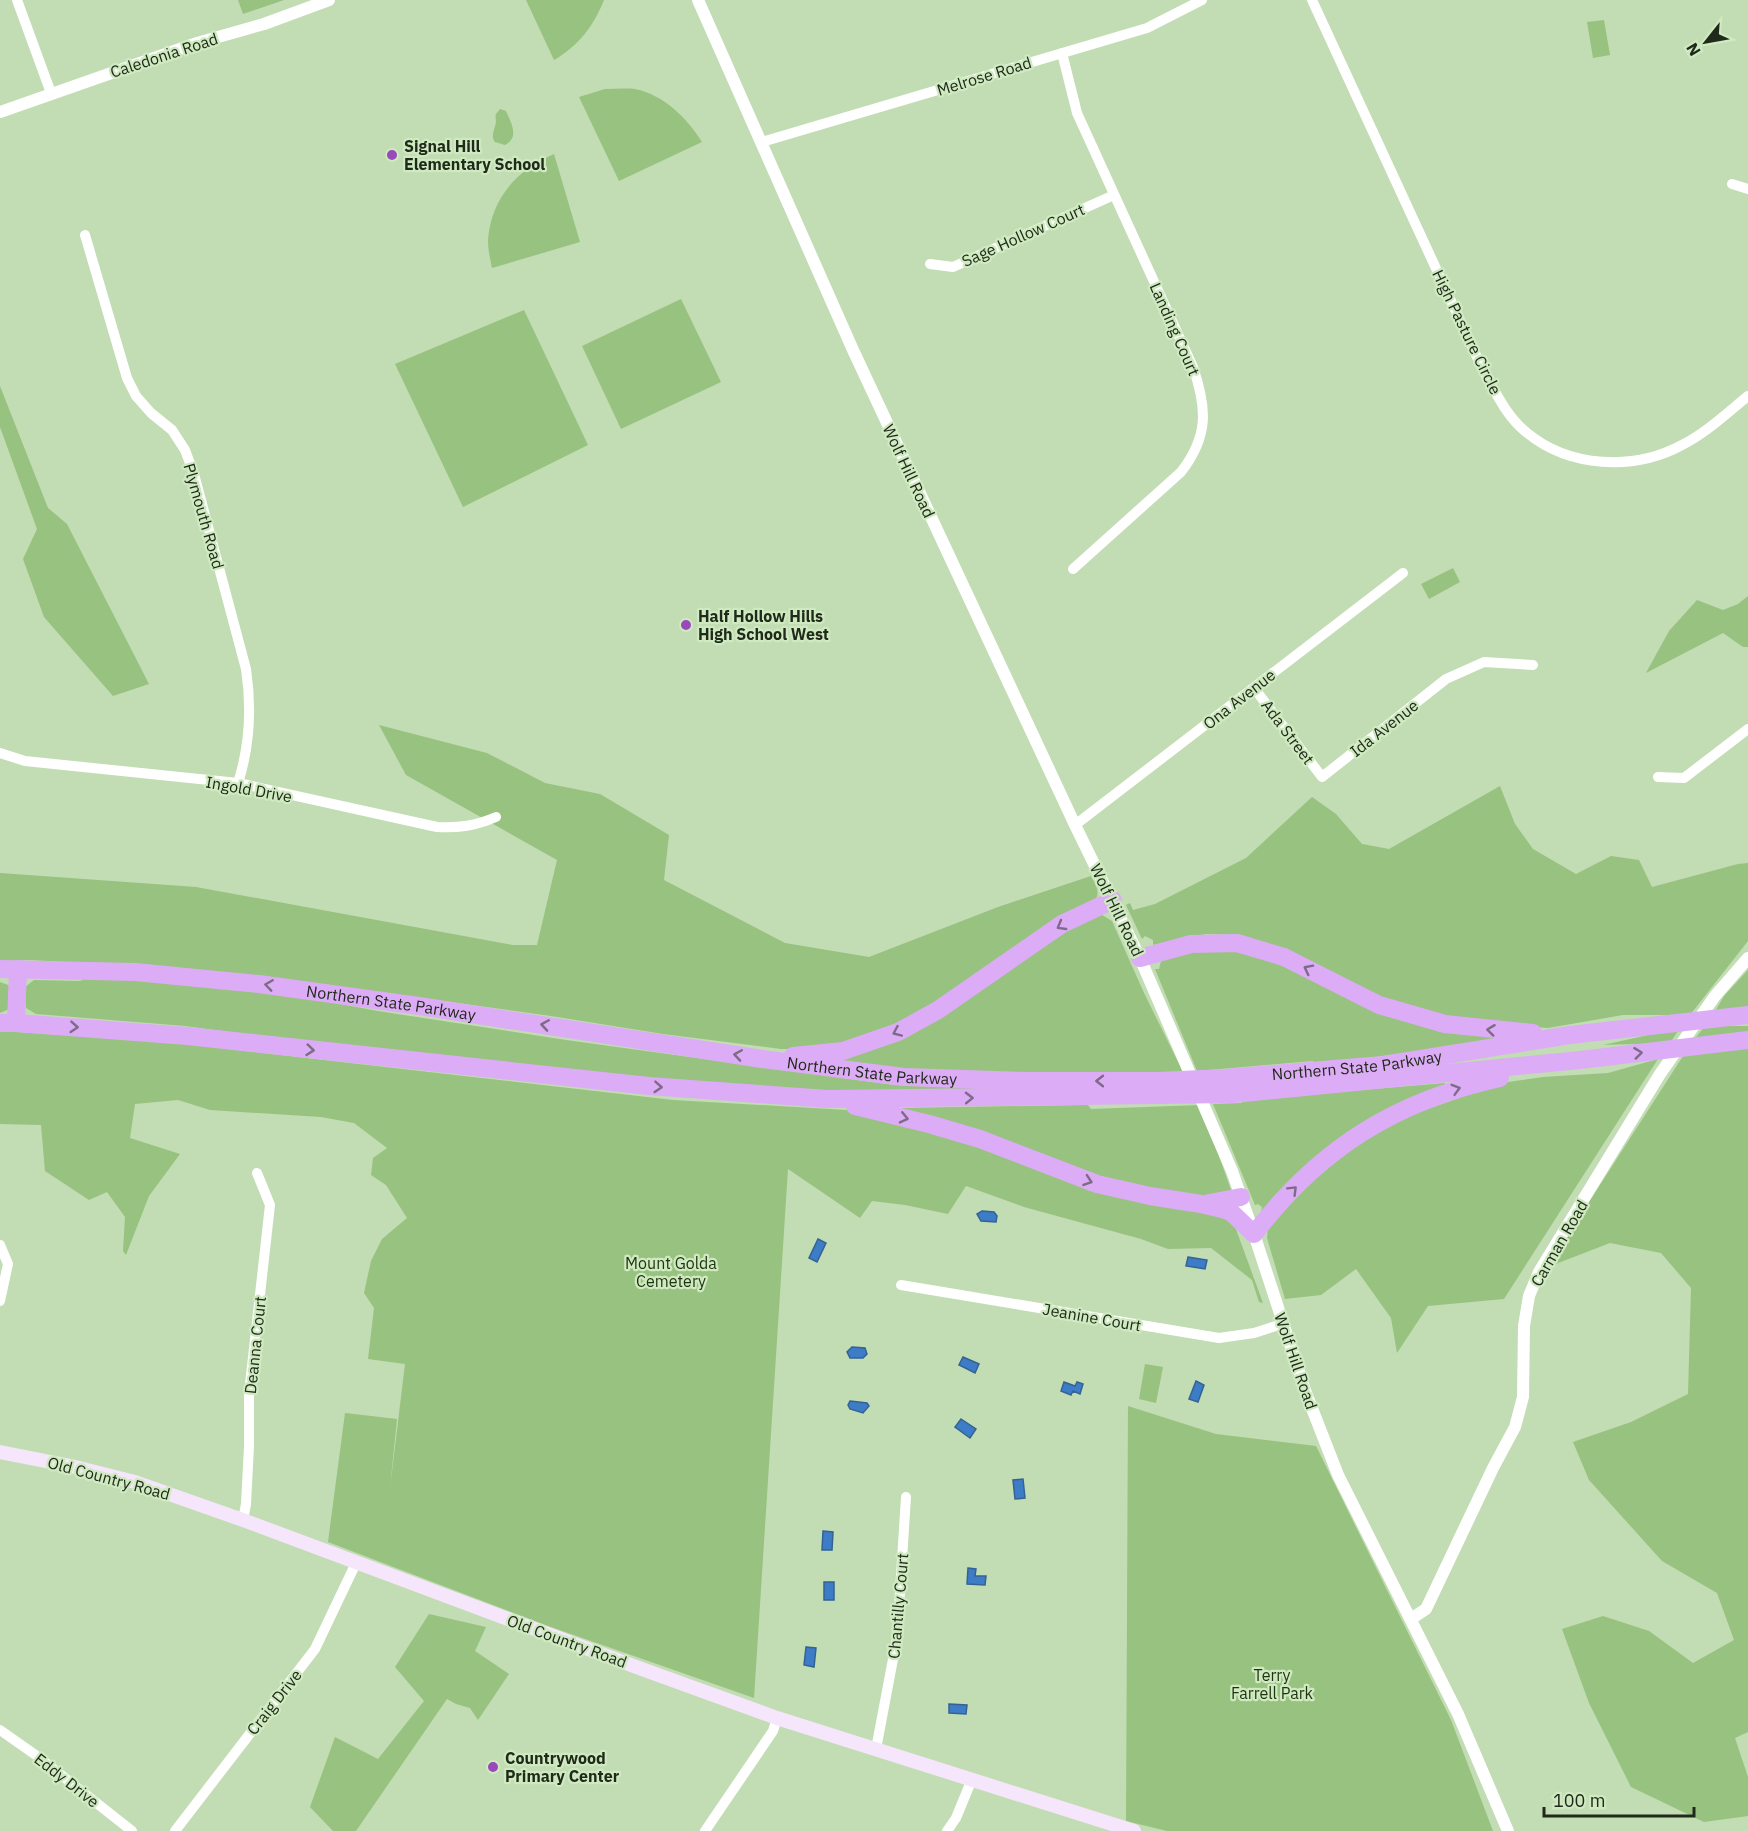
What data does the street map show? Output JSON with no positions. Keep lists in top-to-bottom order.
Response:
{
  "streets": {
    "highway": ["Northern State Parkway"],
    "main road": ["Old Country Road"],
    "street": [
      "Caledonia Road",
      "Melrose Road",
      "Sage Hollow Court",
      "Landing Court",
      "High Pasture Circle",
      "Wolf Hill Road",
      "Plymouth Road",
      "Ona Avenue",
      "Ida Avenue",
      "Ada Street",
      "Ingold Drive",
      "Carman Road",
      "Jeanine Court",
      "Deanna Court",
      "Chantilly Court",
      "Craig Drive",
      "Eddy Drive"
    ]
  },
  "crossings": [
    ["Melrose Road", "Landing Court"],
    ["Melrose Road", "Wolf Hill Road"],
    ["Sage Hollow Court", "Landing Court"],
    ["Wolf Hill Road", "Ona Avenue"],
    ["Wolf Hill Road", "Carman Road"],
    ["Wolf Hill Road", "Jeanine Court"],
    ["Plymouth Road", "Ingold Drive"],
    ["Ona Avenue", "Ada Street"],
    ["Ida Avenue", "Ada Street"],
    ["Deanna Court", "Old Country Road"],
    ["Old Country Road", "Chantilly Court"],
    ["Old Country Road", "Craig Drive"]
  ],
  "parks": ["Mount Golda Cemetery", "Terry Farrell Park"],
  "places": ["Signal Hill Elementary School", "Half Hollow Hills High School West", "Countrywood Primary Center"],
  "scale_bar": "100 m",
  "north": "bottom left"
}
